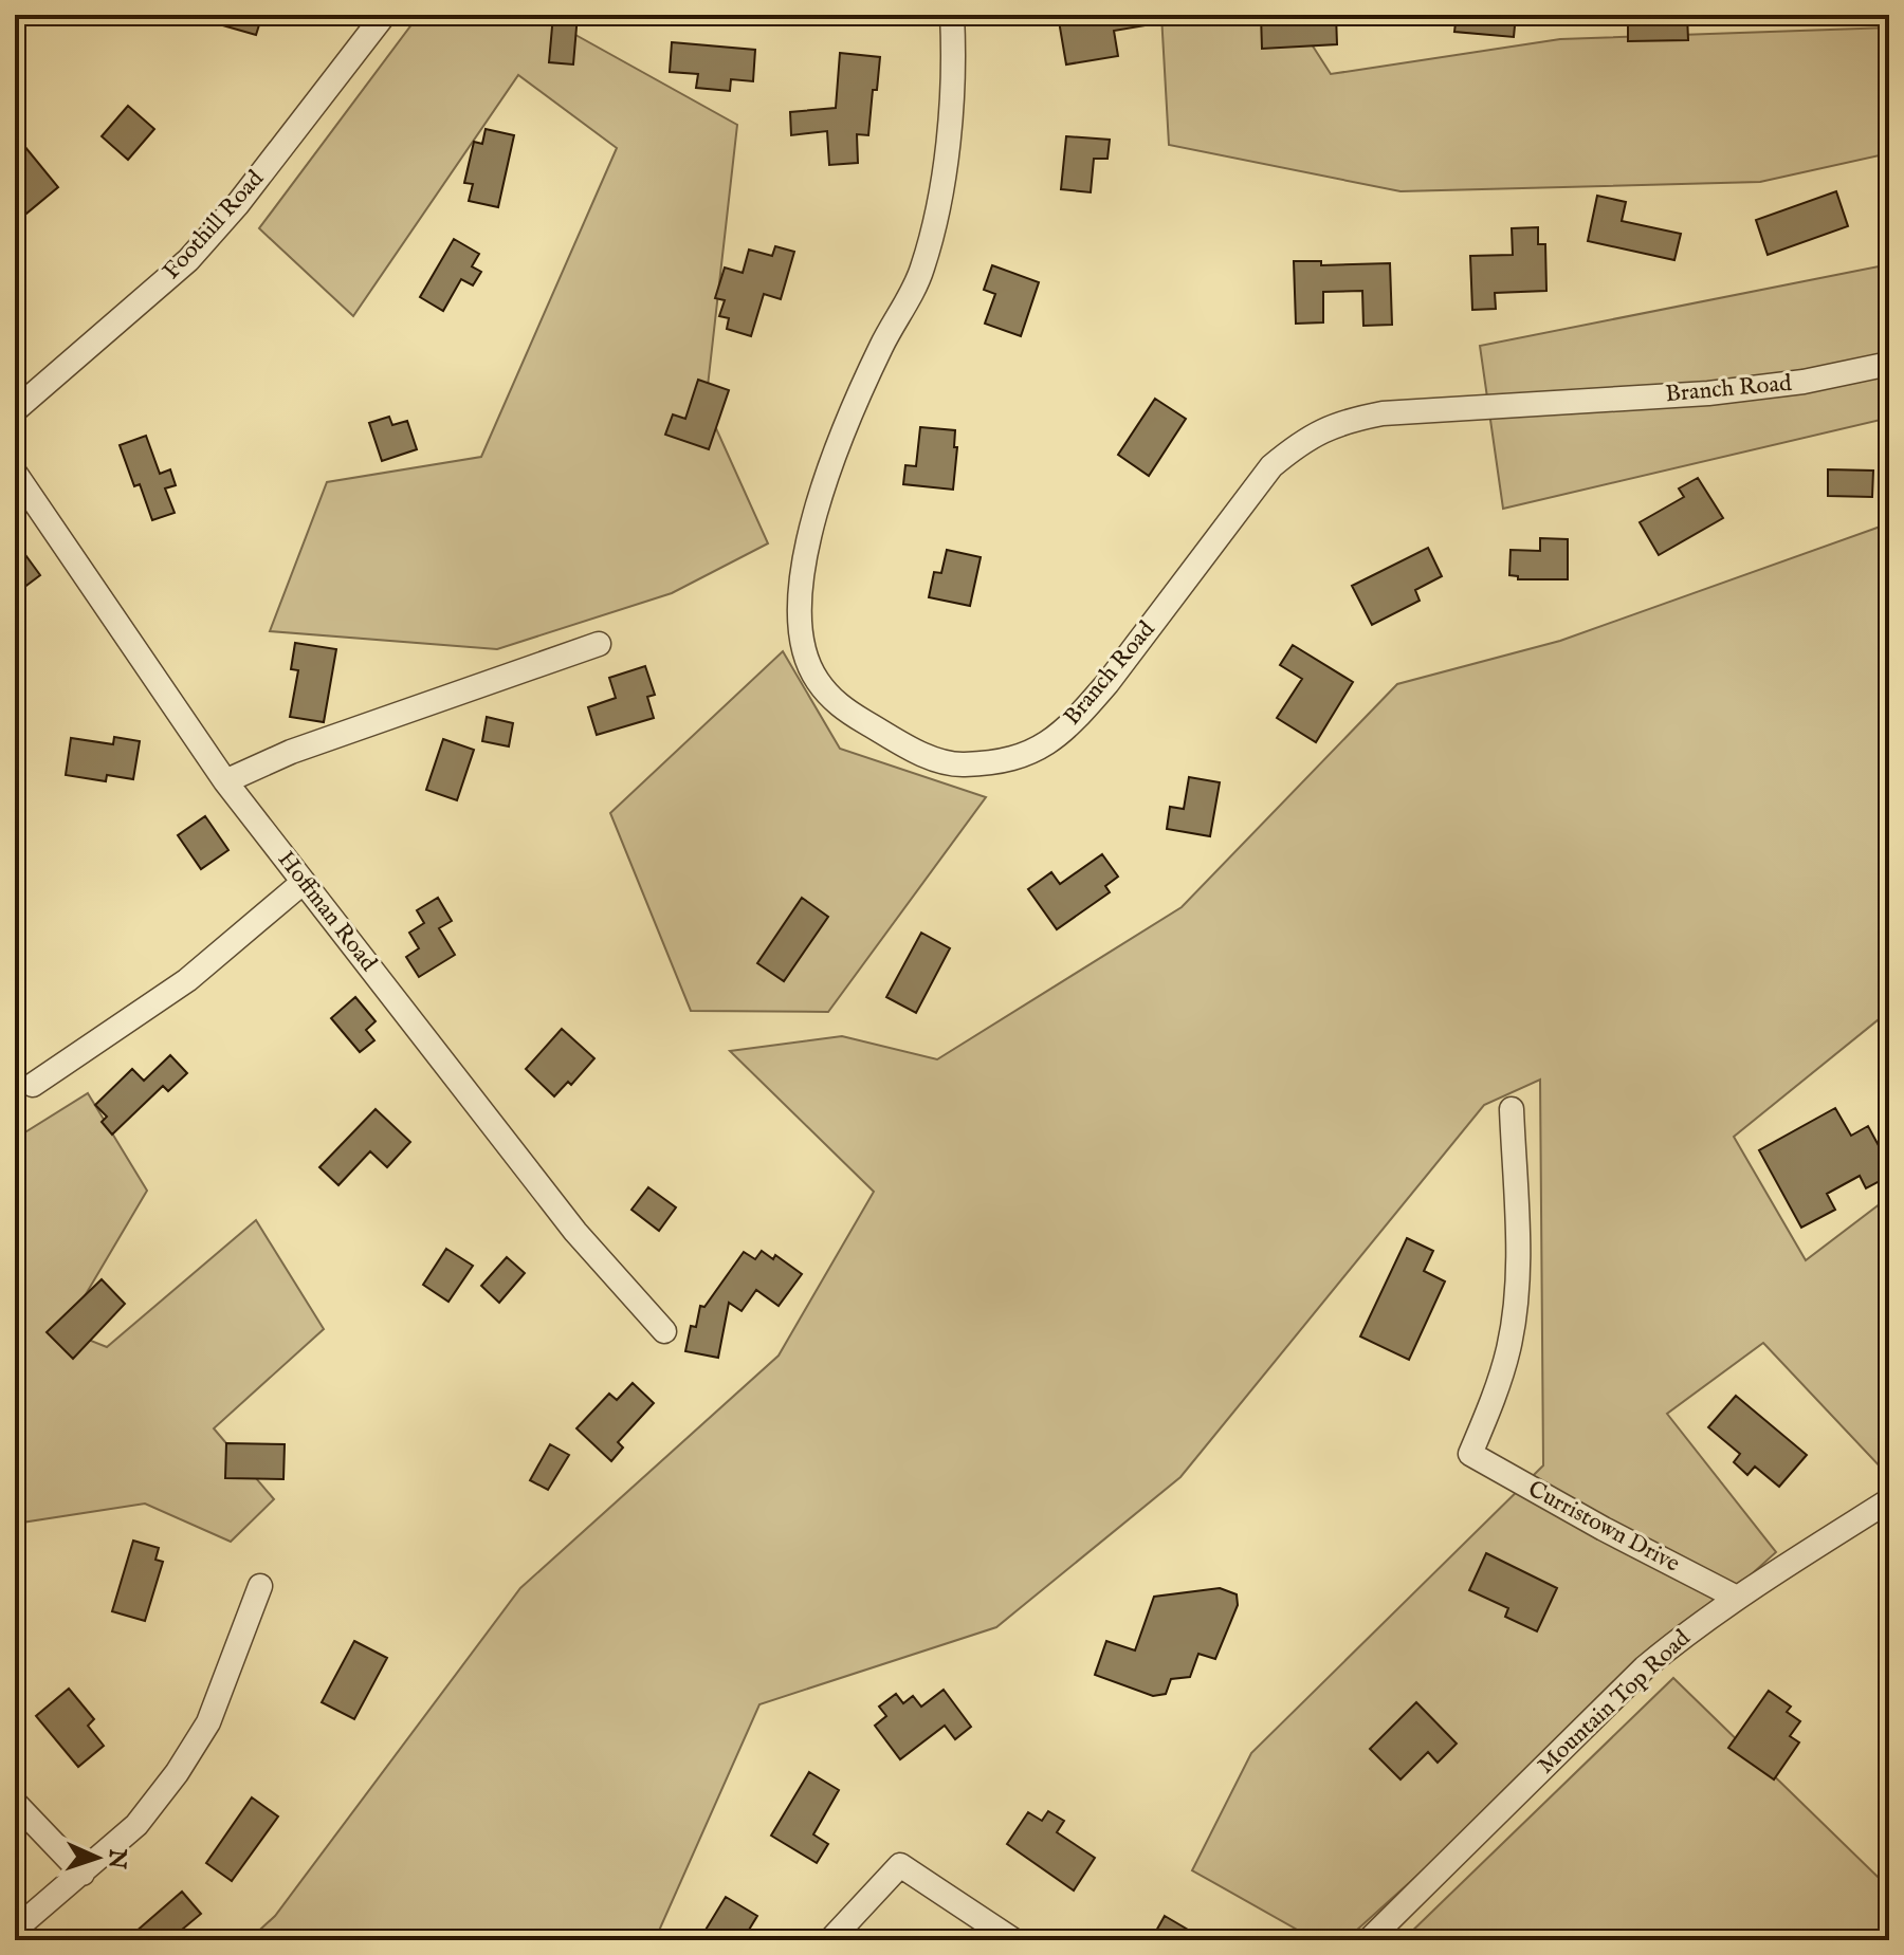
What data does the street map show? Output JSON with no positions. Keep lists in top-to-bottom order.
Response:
{
  "streets": {
    "street": [
      "Foothill Road",
      "Branch Road",
      "Hoffman Road",
      "Curristown Drive",
      "Mountain Top Road"
    ]
  },
  "crossings": [
    ["Curristown Drive", "Mountain Top Road"]
  ],
  "north": "right"
}
